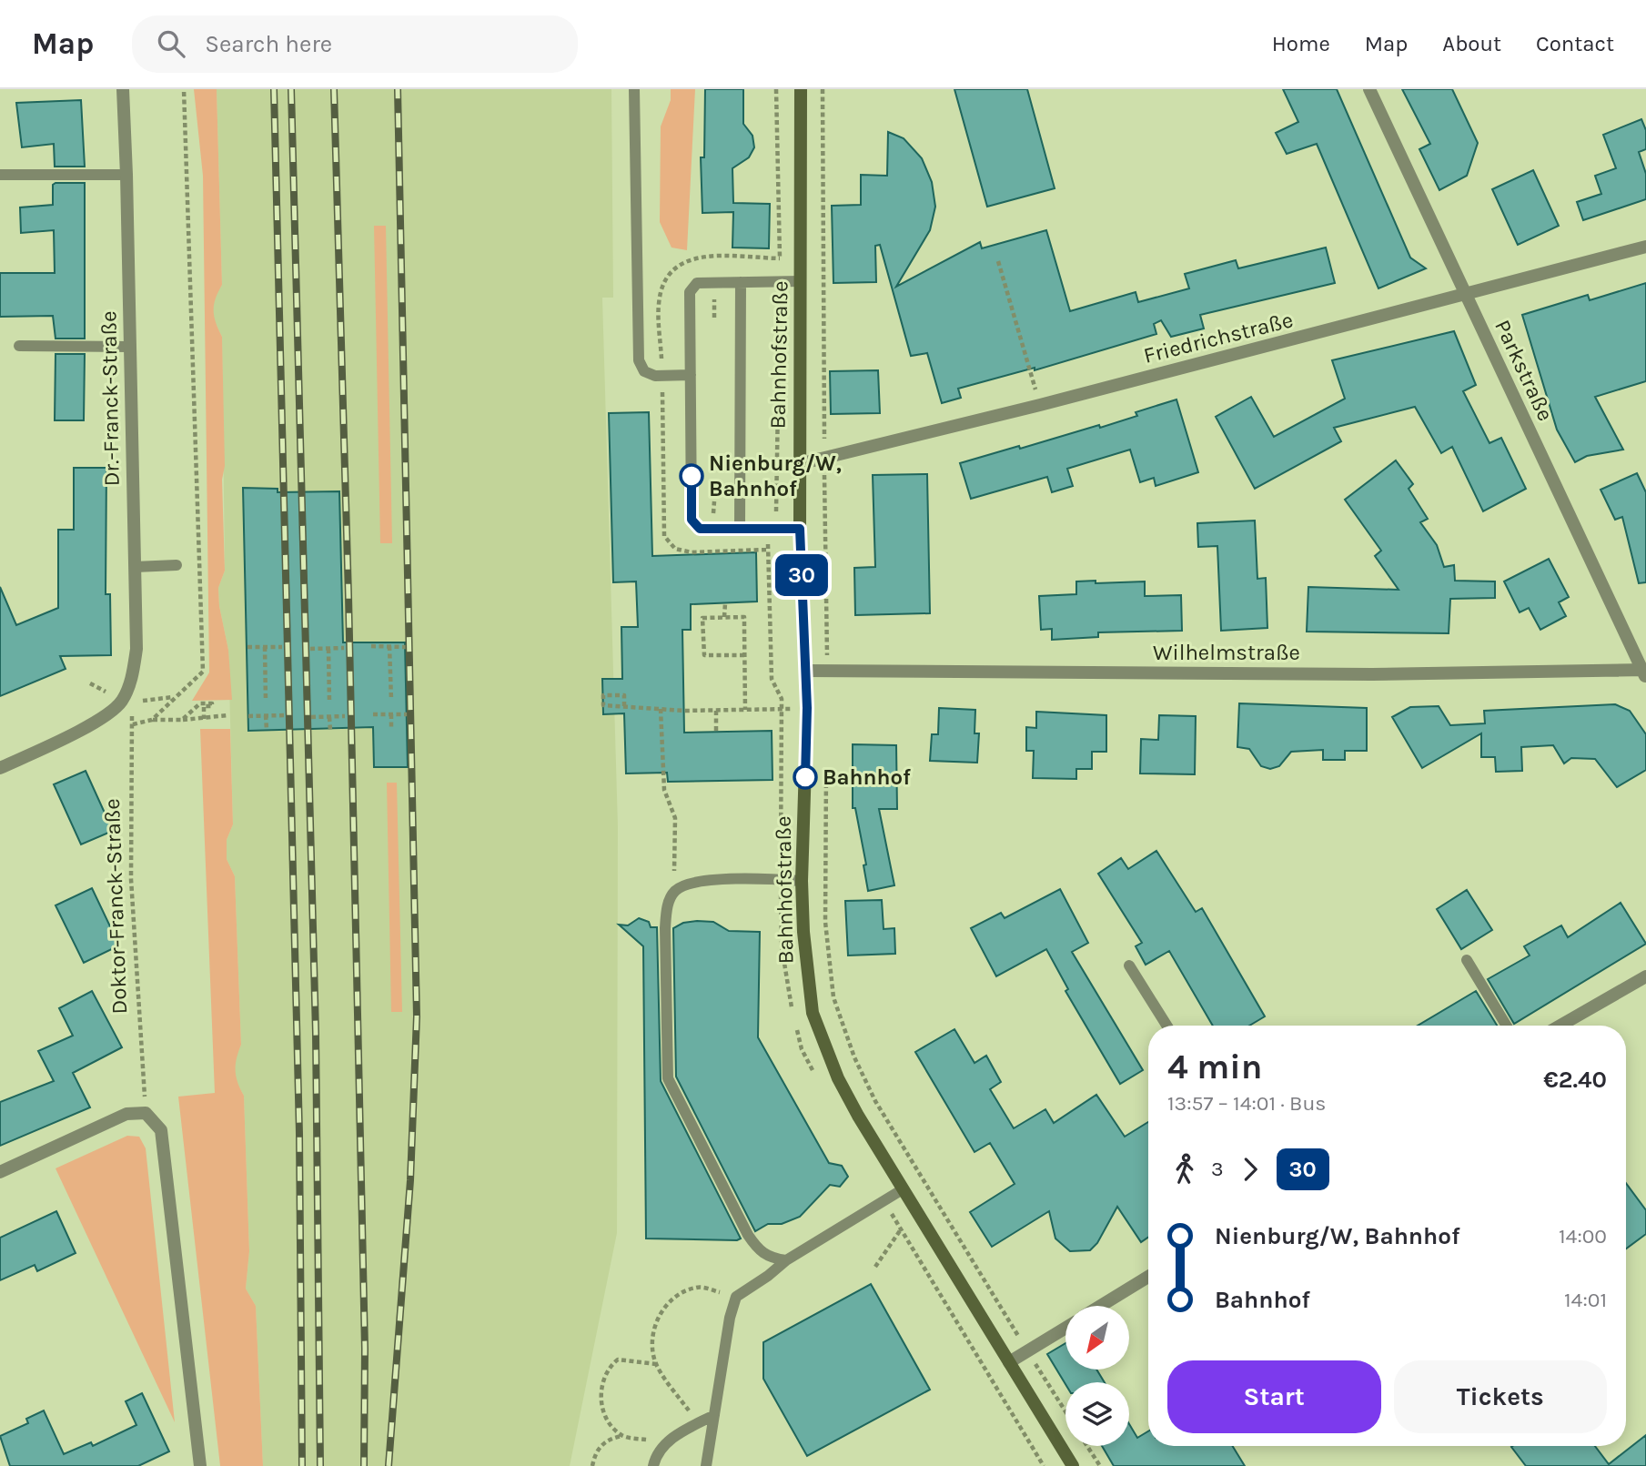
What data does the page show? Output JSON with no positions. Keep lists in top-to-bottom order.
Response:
{
  "streets": {
    "main road": ["Bahnhofstraße"],
    "street": [
      "Friedrichstraße",
      "Parkstraße",
      "Dr.-Franck-Straße",
      "Wilhelmstraße"
    ],
    "path": ["Doktor-Franck-Straße"]
  },
  "crossings": [
    ["Friedrichstraße", "Bahnhofstraße"],
    ["Friedrichstraße", "Parkstraße"],
    ["Bahnhofstraße", "Wilhelmstraße"],
    ["Parkstraße", "Wilhelmstraße"]
  ],
  "places": ["Nienburg/W, Bahnhof", "Bahnhof"],
  "lines": ["bus line 30"],
  "north": "bottom left",
  "page": {
    "header": "Map",
    "search": "Search here",
    "nav": [
      "Home",
      "Map",
      "About",
      "Contact"
    ],
    "on_map": "30",
    "heading": ["4 min", "13:57 – 14:01 · Bus", "€2.40"],
    "legs": ["3", "30"],
    "list": [
      {
        "name": "Nienburg/W, Bahnhof",
        "value": "14:00"
      },
      {
        "name": "Bahnhof",
        "value": "14:01"
      }
    ],
    "buttons": ["Start", "Tickets"]
  }
}
